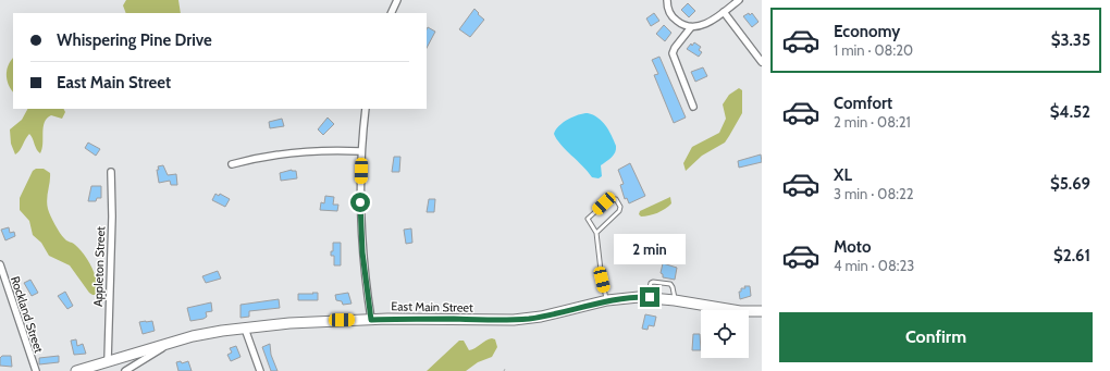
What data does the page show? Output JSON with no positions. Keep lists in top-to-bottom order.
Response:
{
  "streets": {
    "main road": ["East Main Street"],
    "street": ["Appleton Street", "Rockland Street"]
  },
  "crossings": [
    ["Appleton Street", "East Main Street"]
  ],
  "page": {
    "list": [
      {
        "name": "Economy",
        "note": "1 min · 08:20",
        "value": "$3.35"
      },
      {
        "name": "Comfort",
        "note": "2 min · 08:21",
        "value": "$4.52"
      },
      {
        "name": "XL",
        "note": "3 min · 08:22",
        "value": "$5.69"
      },
      {
        "name": "Moto",
        "note": "4 min · 08:23",
        "value": "$2.61"
      }
    ],
    "banner": ["Whispering Pine Drive", "East Main Street"],
    "bubble": "2 min",
    "buttons": "Confirm"
  }
}
